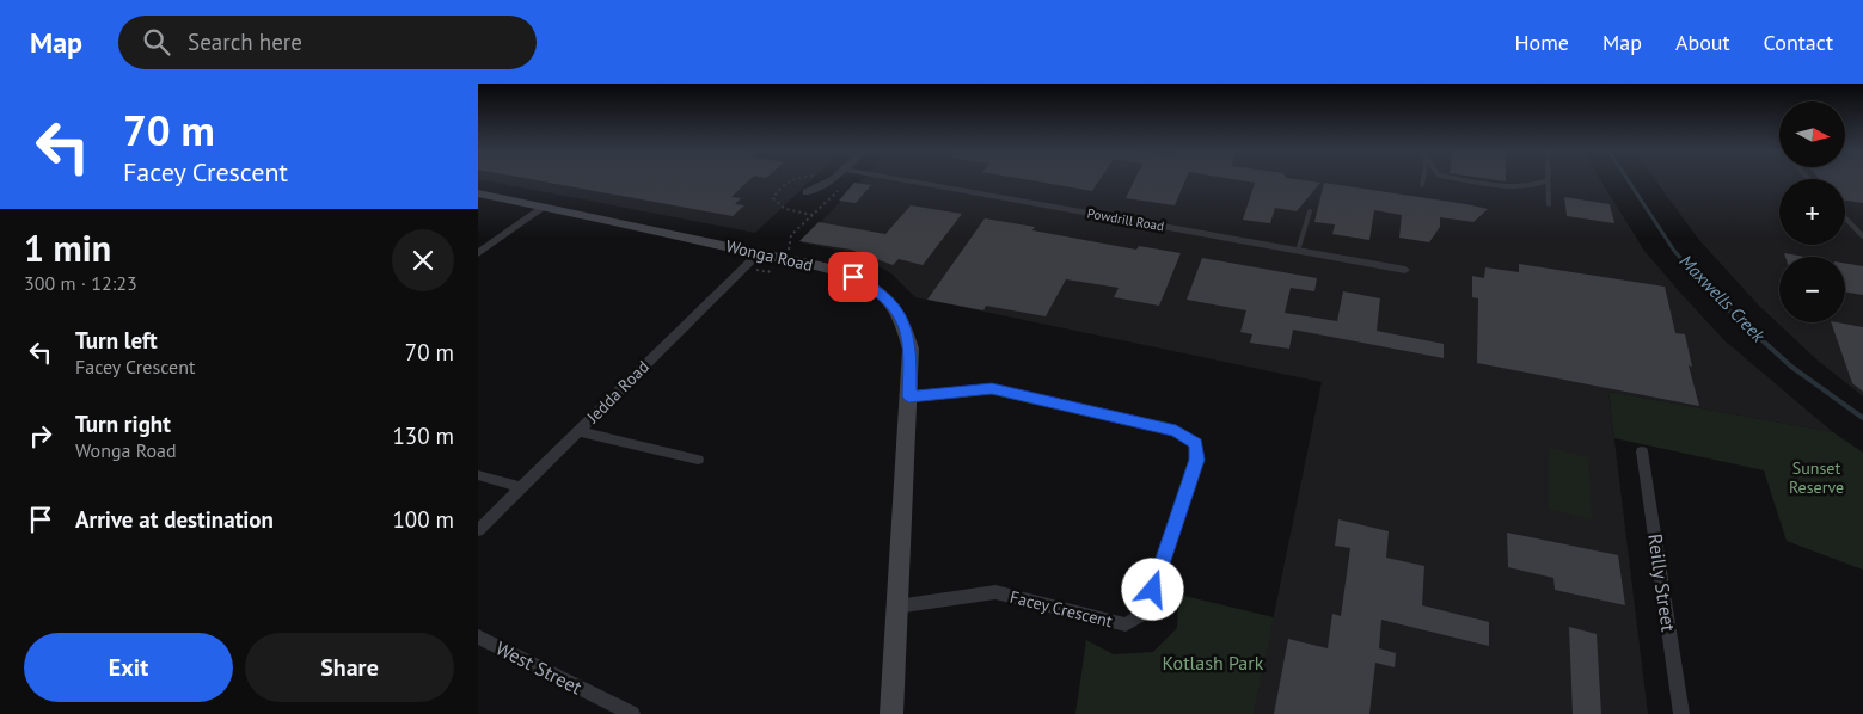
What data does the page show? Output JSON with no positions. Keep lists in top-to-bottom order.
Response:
{
  "streets": {
    "street": [
      "Powdrill Road",
      "Wonga Road",
      "Jedda Road",
      "Reilly Street",
      "Facey Crescent",
      "West Street"
    ]
  },
  "crossings": [
    ["Wonga Road", "Jedda Road"],
    ["Wonga Road", "Facey Crescent"]
  ],
  "water": ["Maxwells Creek"],
  "parks": ["Sunset Reserve", "Kotlash Park"],
  "north": "right",
  "page": {
    "header": "Map",
    "search": "Search here",
    "nav": [
      "Home",
      "Map",
      "About",
      "Contact"
    ],
    "turn": ["70 m", "Facey Crescent"],
    "map_buttons": ["+", "−"],
    "heading": ["1 min", "300 m · 12:23"],
    "list": [
      {
        "name": "Turn left",
        "note": "Facey Crescent",
        "value": "70 m"
      },
      {
        "name": "Turn right",
        "note": "Wonga Road",
        "value": "130 m"
      },
      {
        "name": "Arrive at destination",
        "value": "100 m"
      }
    ],
    "buttons": ["Exit", "Share"]
  }
}
